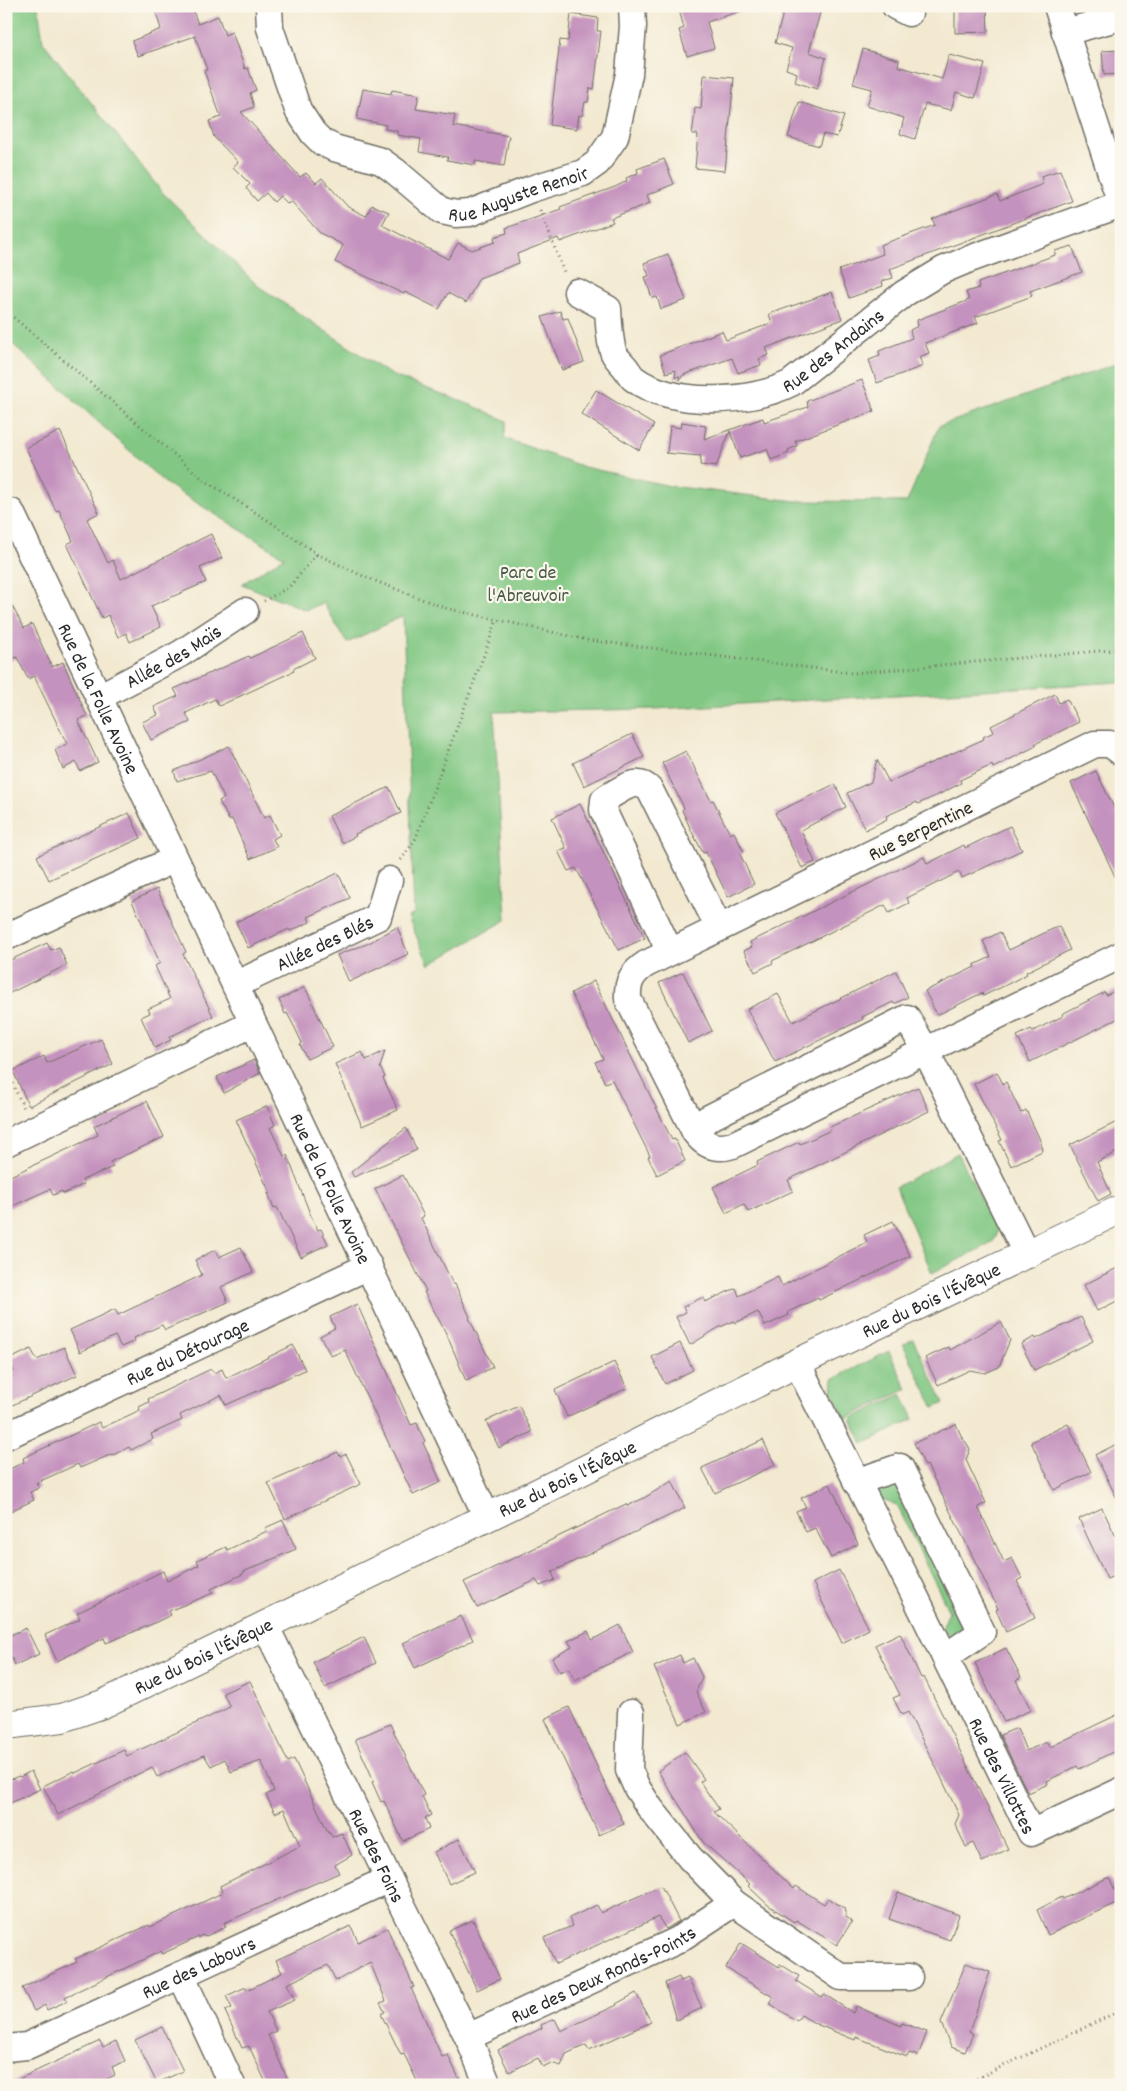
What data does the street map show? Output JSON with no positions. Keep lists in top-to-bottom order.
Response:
{
  "streets": {
    "street": [
      "Rue Auguste Renoir",
      "Rue des Andains",
      "Allée des Maïs",
      "Rue de la Folle Avoine",
      "Rue Serpentine",
      "Allée des Blés",
      "Rue du Bois l'Évêque",
      "Rue du Détourage",
      "Rue des Villottes",
      "Rue des Foins",
      "Rue des Labours",
      "Rue des Deux Ronds-Points"
    ]
  },
  "crossings": [
    ["Allée des Maïs", "Rue de la Folle Avoine"],
    ["Rue de la Folle Avoine", "Allée des Blés"],
    ["Rue de la Folle Avoine", "Rue du Bois l'Évêque"],
    ["Rue de la Folle Avoine", "Rue du Détourage"],
    ["Rue du Bois l'Évêque", "Rue des Villottes"],
    ["Rue du Bois l'Évêque", "Rue des Foins"],
    ["Rue des Foins", "Rue des Labours"],
    ["Rue des Foins", "Rue des Deux Ronds-Points"]
  ],
  "parks": ["Parc de l'Abreuvoir"]
}
